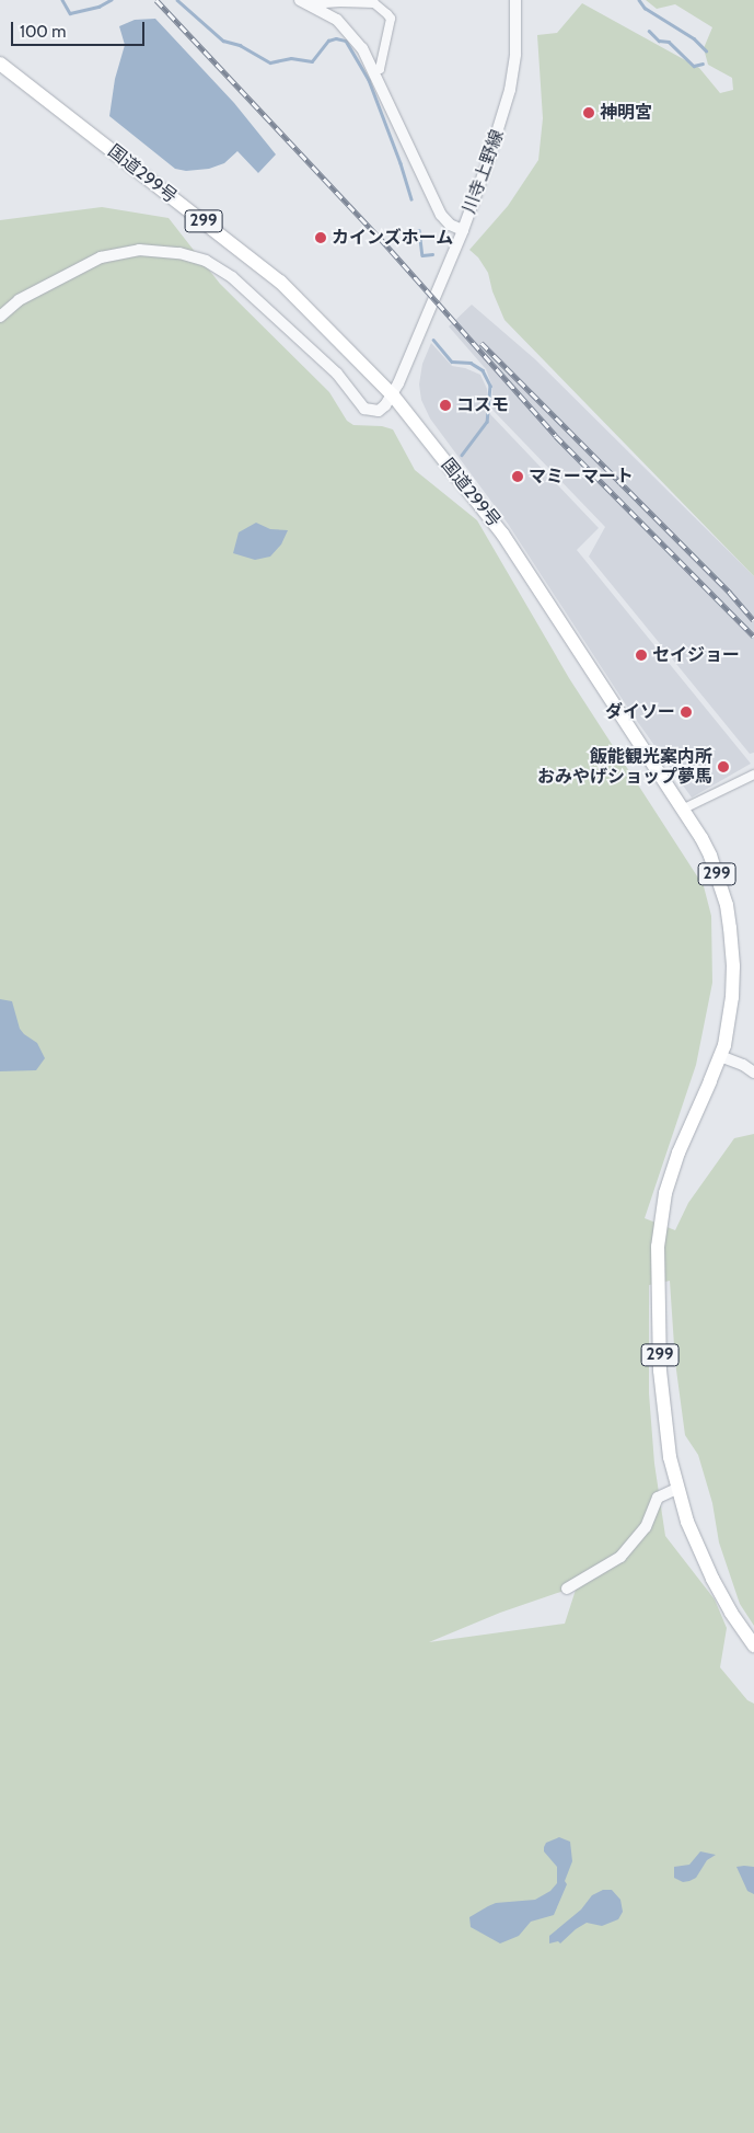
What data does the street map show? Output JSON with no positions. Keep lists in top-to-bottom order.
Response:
{
  "streets": {
    "highway": ["国道299号", "299"],
    "street": ["川寺上野線"]
  },
  "crossings": [
    ["川寺上野線", "国道299号"],
    ["国道299号", "299"]
  ],
  "places": [
    "神明宮",
    "カインズホーム",
    "コスモ",
    "マミーマート",
    "セイジョー",
    "ダイソー",
    "飯能観光案内所 おみやげショップ夢馬"
  ],
  "scale_bar": "100 m"
}
